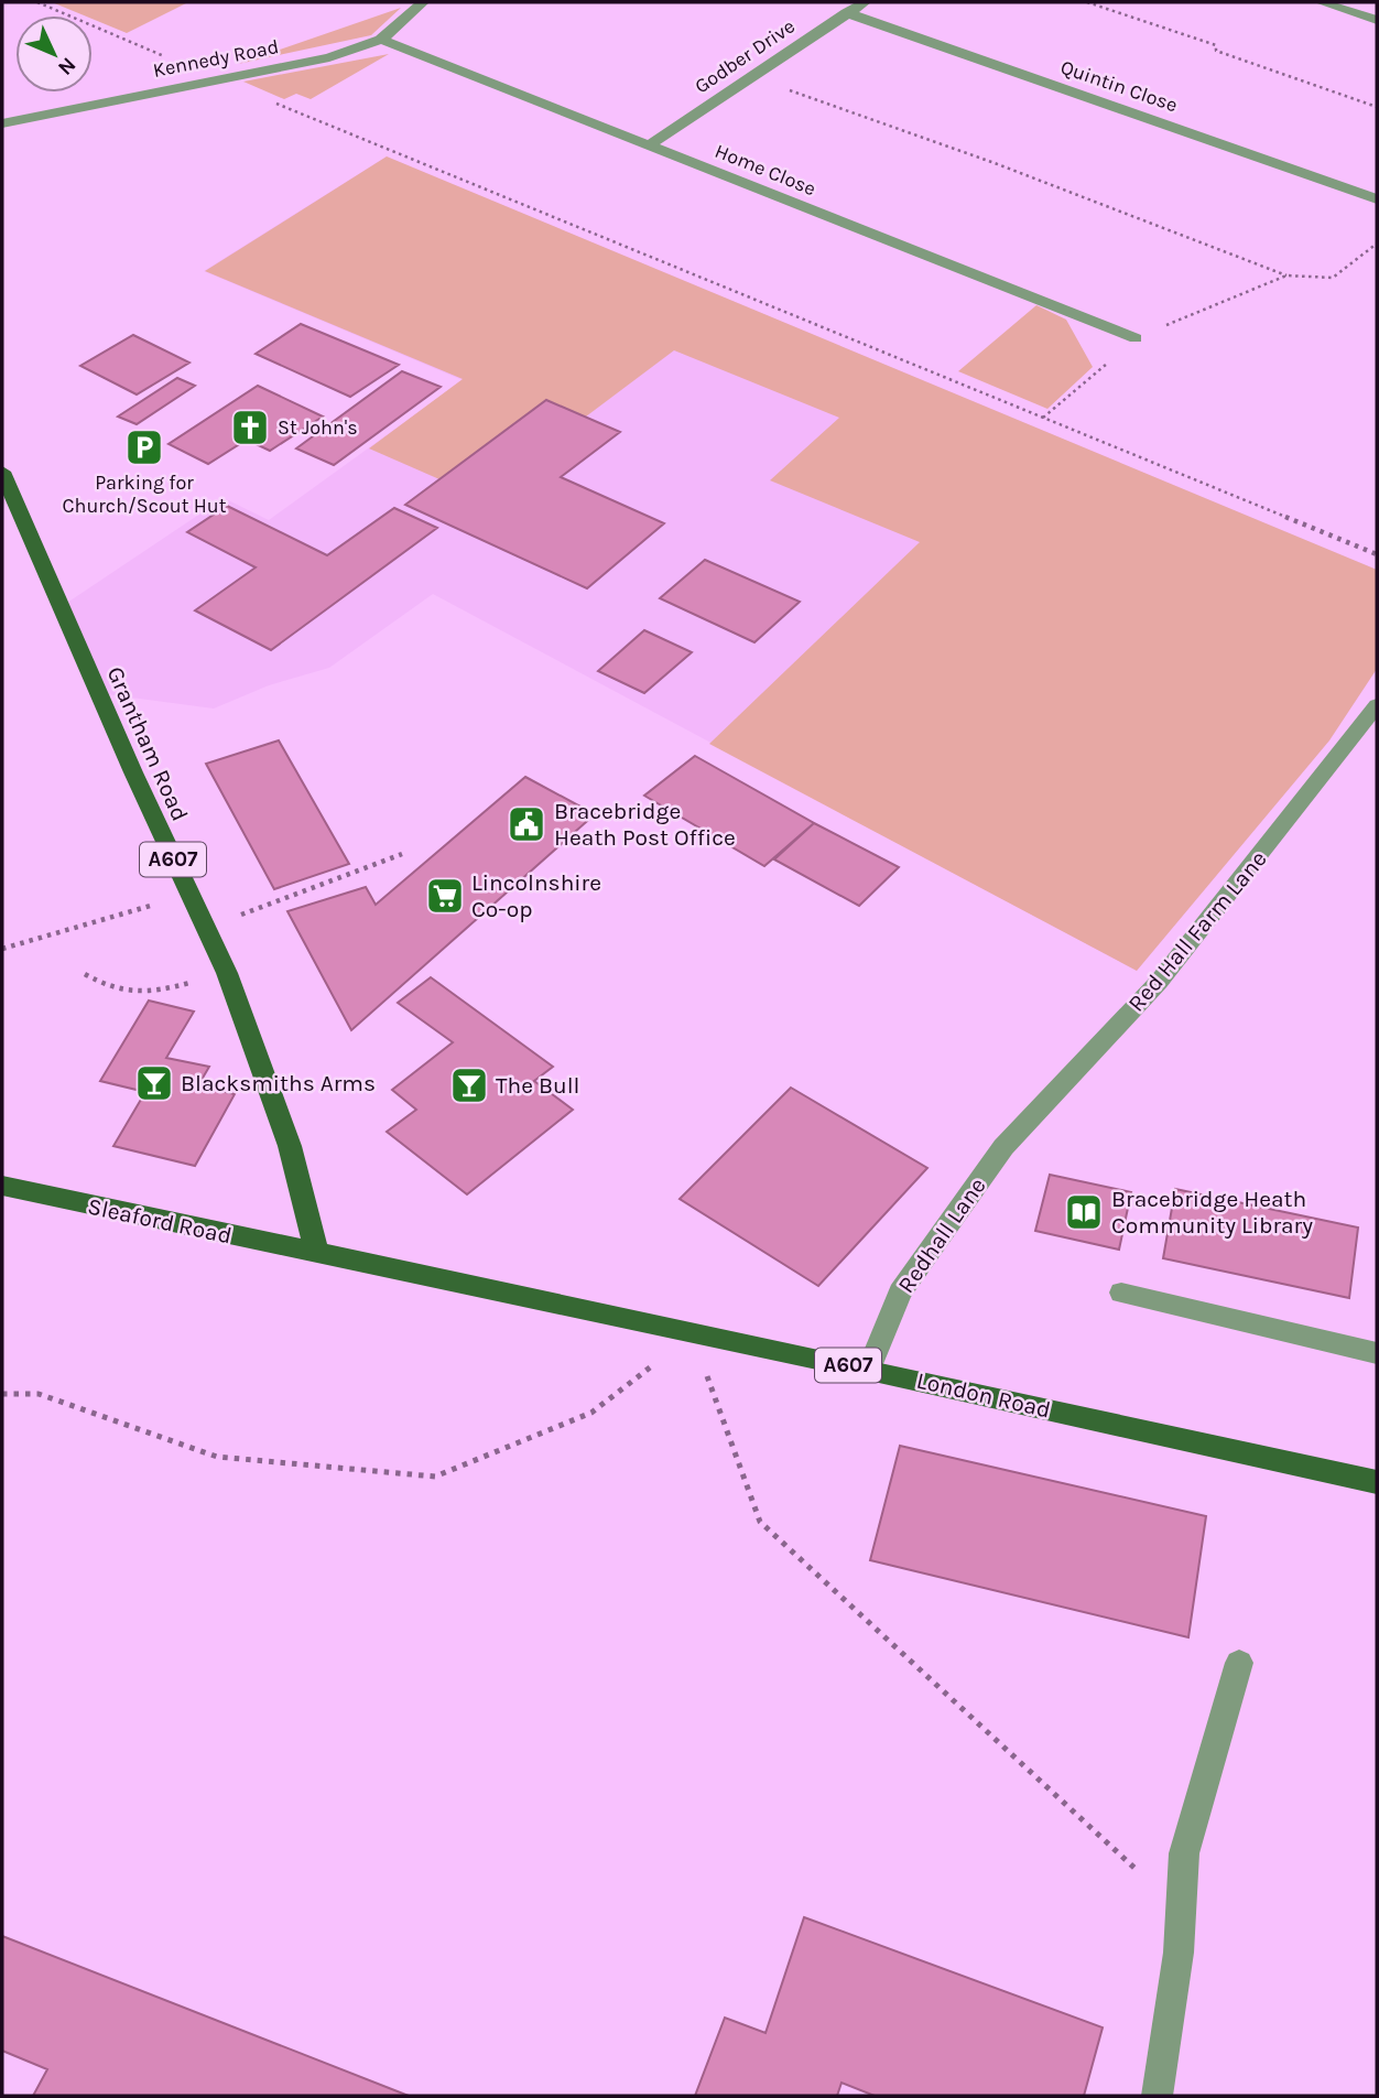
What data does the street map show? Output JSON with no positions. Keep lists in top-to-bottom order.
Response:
{
  "streets": {
    "main road": [
      "Grantham Road",
      "A607",
      "Sleaford Road",
      "London Road"
    ],
    "street": [
      "Godber Drive",
      "Kennedy Road",
      "Quintin Close",
      "Home Close",
      "Red Hall Farm Lane",
      "Redhall Lane"
    ]
  },
  "crossings": [
    ["Godber Drive", "Quintin Close"],
    ["Godber Drive", "Home Close"],
    ["Kennedy Road", "Home Close"],
    ["Grantham Road", "Sleaford Road"],
    ["Grantham Road", "London Road"],
    ["Red Hall Farm Lane", "Redhall Lane"],
    ["Sleaford Road", "London Road"],
    ["Redhall Lane", "London Road"]
  ],
  "places": {
    "church": ["St John's"],
    "parking": ["Parking for Church/Scout Hut"],
    "public building": ["Bracebridge Heath Post Office"],
    "supermarket": ["Lincolnshire Co-op"],
    "bar": ["Blacksmiths Arms", "The Bull"],
    "library": ["Bracebridge Heath Community Library"]
  },
  "north": "bottom right"
}
